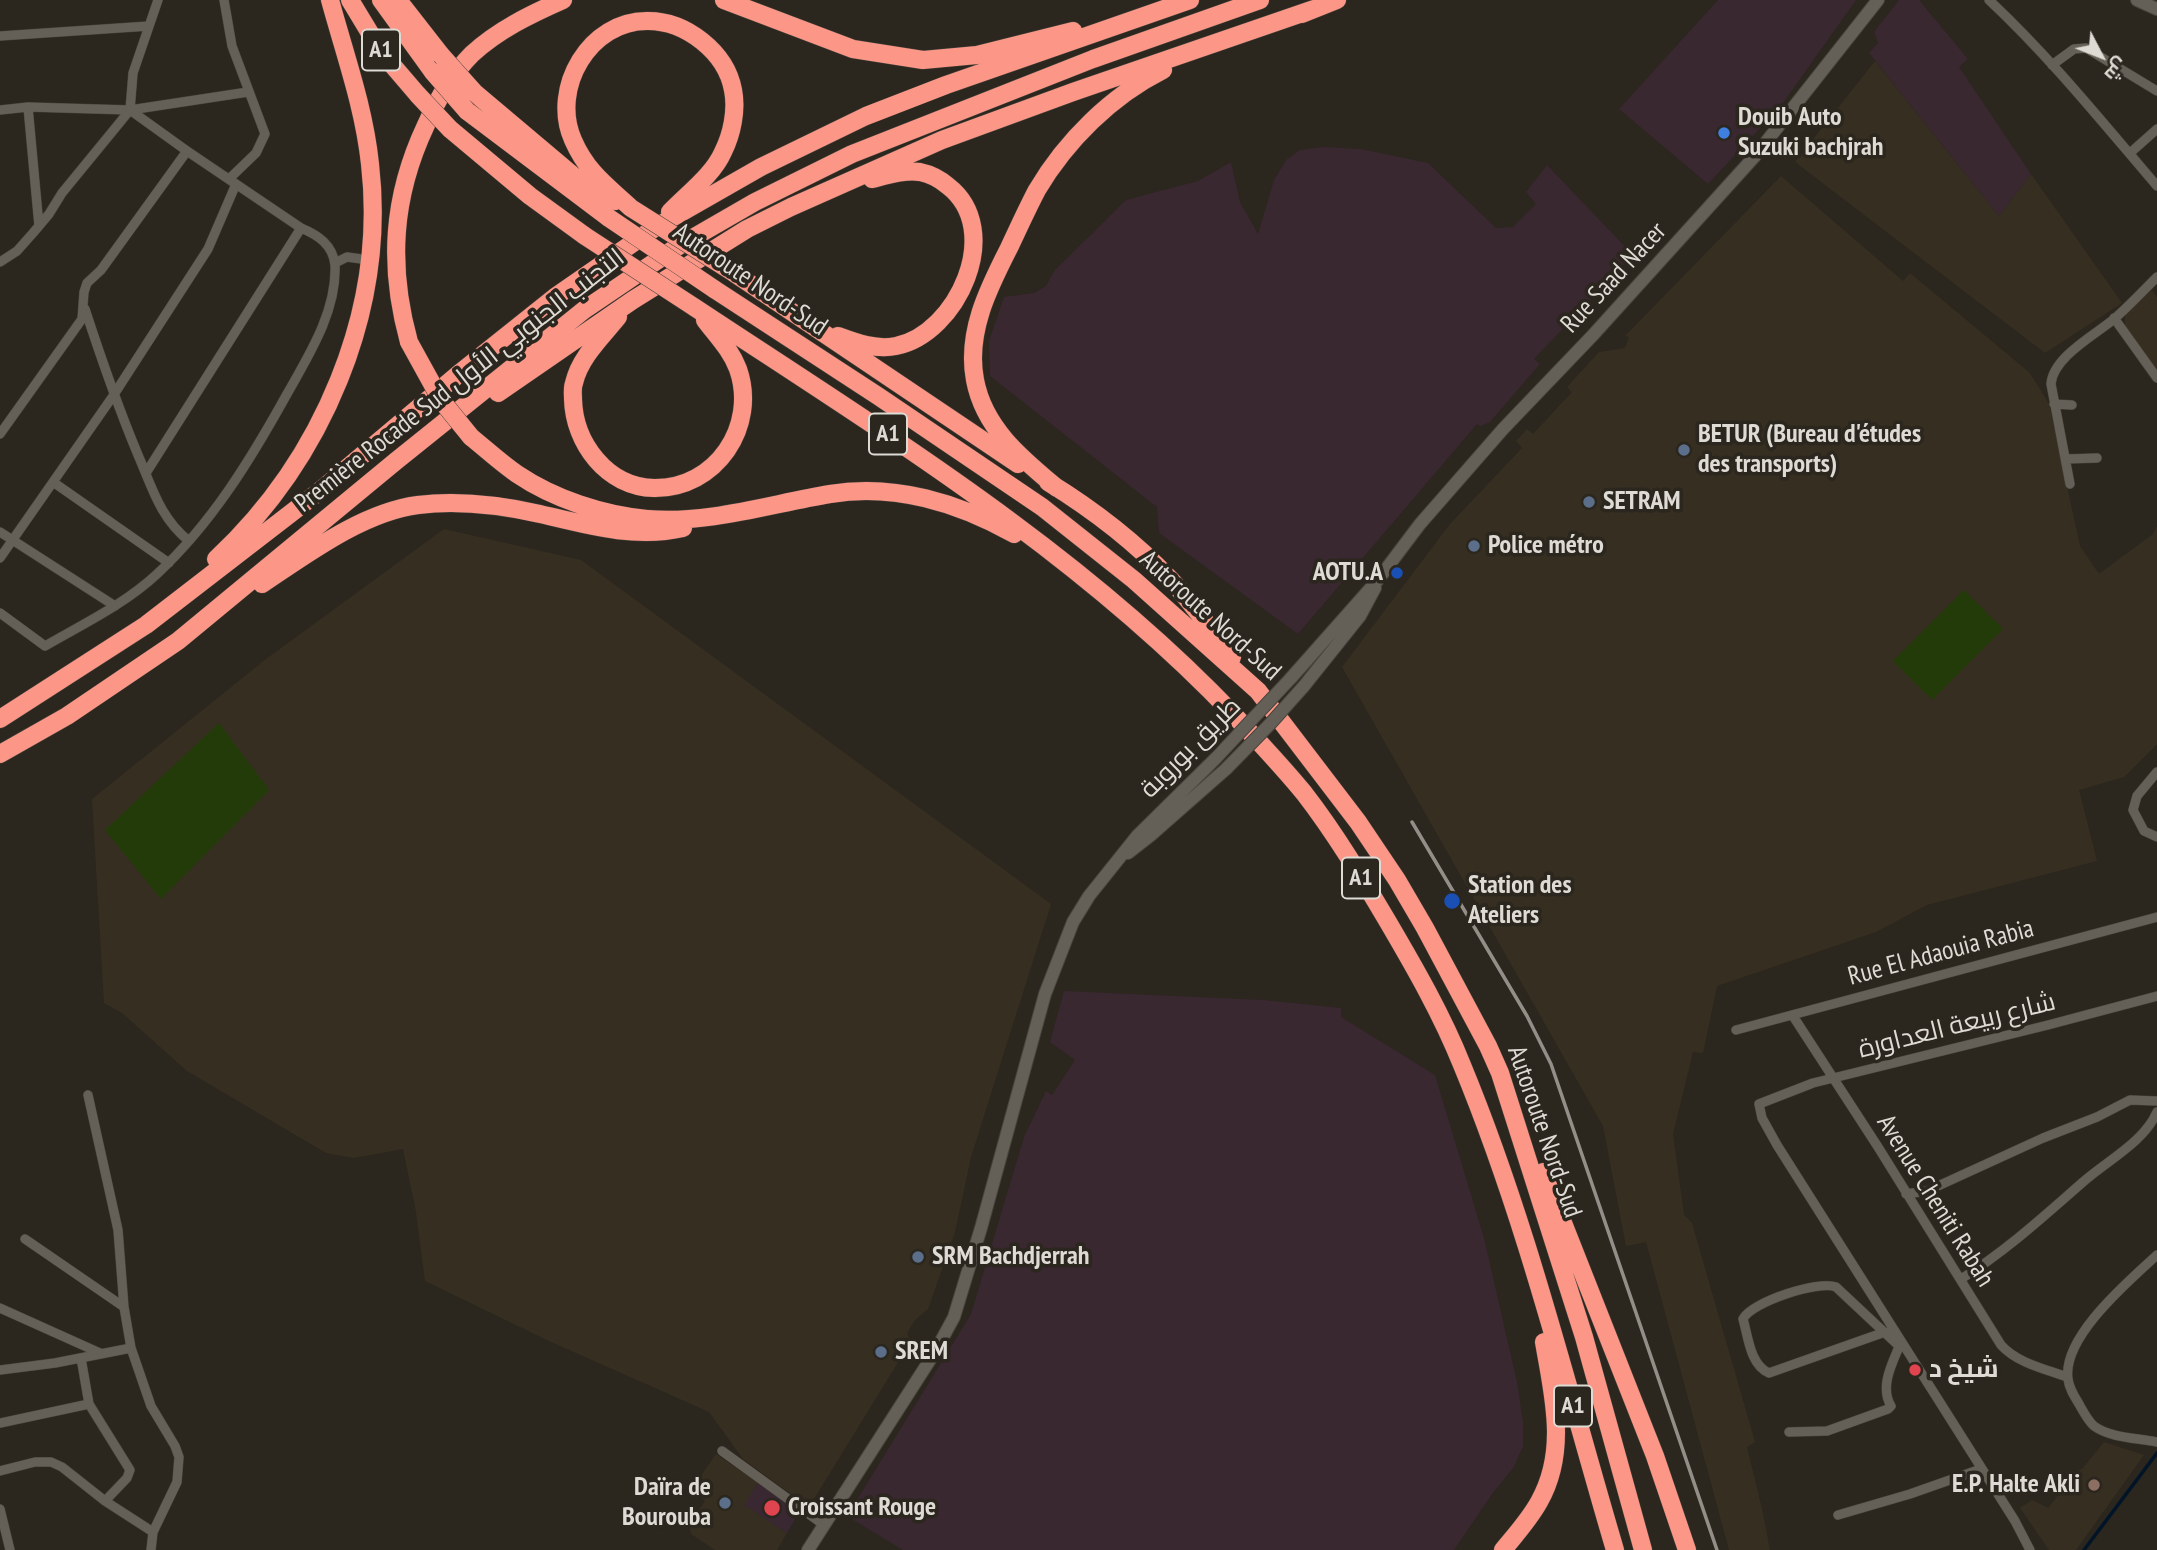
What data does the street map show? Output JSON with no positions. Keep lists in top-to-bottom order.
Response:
{
  "streets": {
    "highway": ["A1", "Autoroute Nord-Sud", "Première Rocade Sud التجنب الجنوبي الأول"],
    "main road": ["Rue Saad Nacer", "طريق بوروبة"],
    "street": ["Rue El Adaouia Rabia", "شارع ربيعة العداورة", "Avenue Cheniti Rabah"]
  },
  "crossings": [
    ["Rue Saad Nacer", "طريق بوروبة"],
    ["Rue El Adaouia Rabia", "Avenue Cheniti Rabah"],
    ["شارع ربيعة العداورة", "Avenue Cheniti Rabah"]
  ],
  "places": [
    "Douib Auto Suzuki bachjrah",
    "BETUR (Bureau d'études des transports)",
    "SETRAM",
    "Police métro",
    "AOTU.A",
    "Station des Ateliers",
    "SRM Bachdjerrah",
    "SREM",
    "شيخ د",
    "E.P. Halte Akli",
    "Daïra de Bourouba",
    "Croissant Rouge"
  ],
  "north": "bottom right"
}
